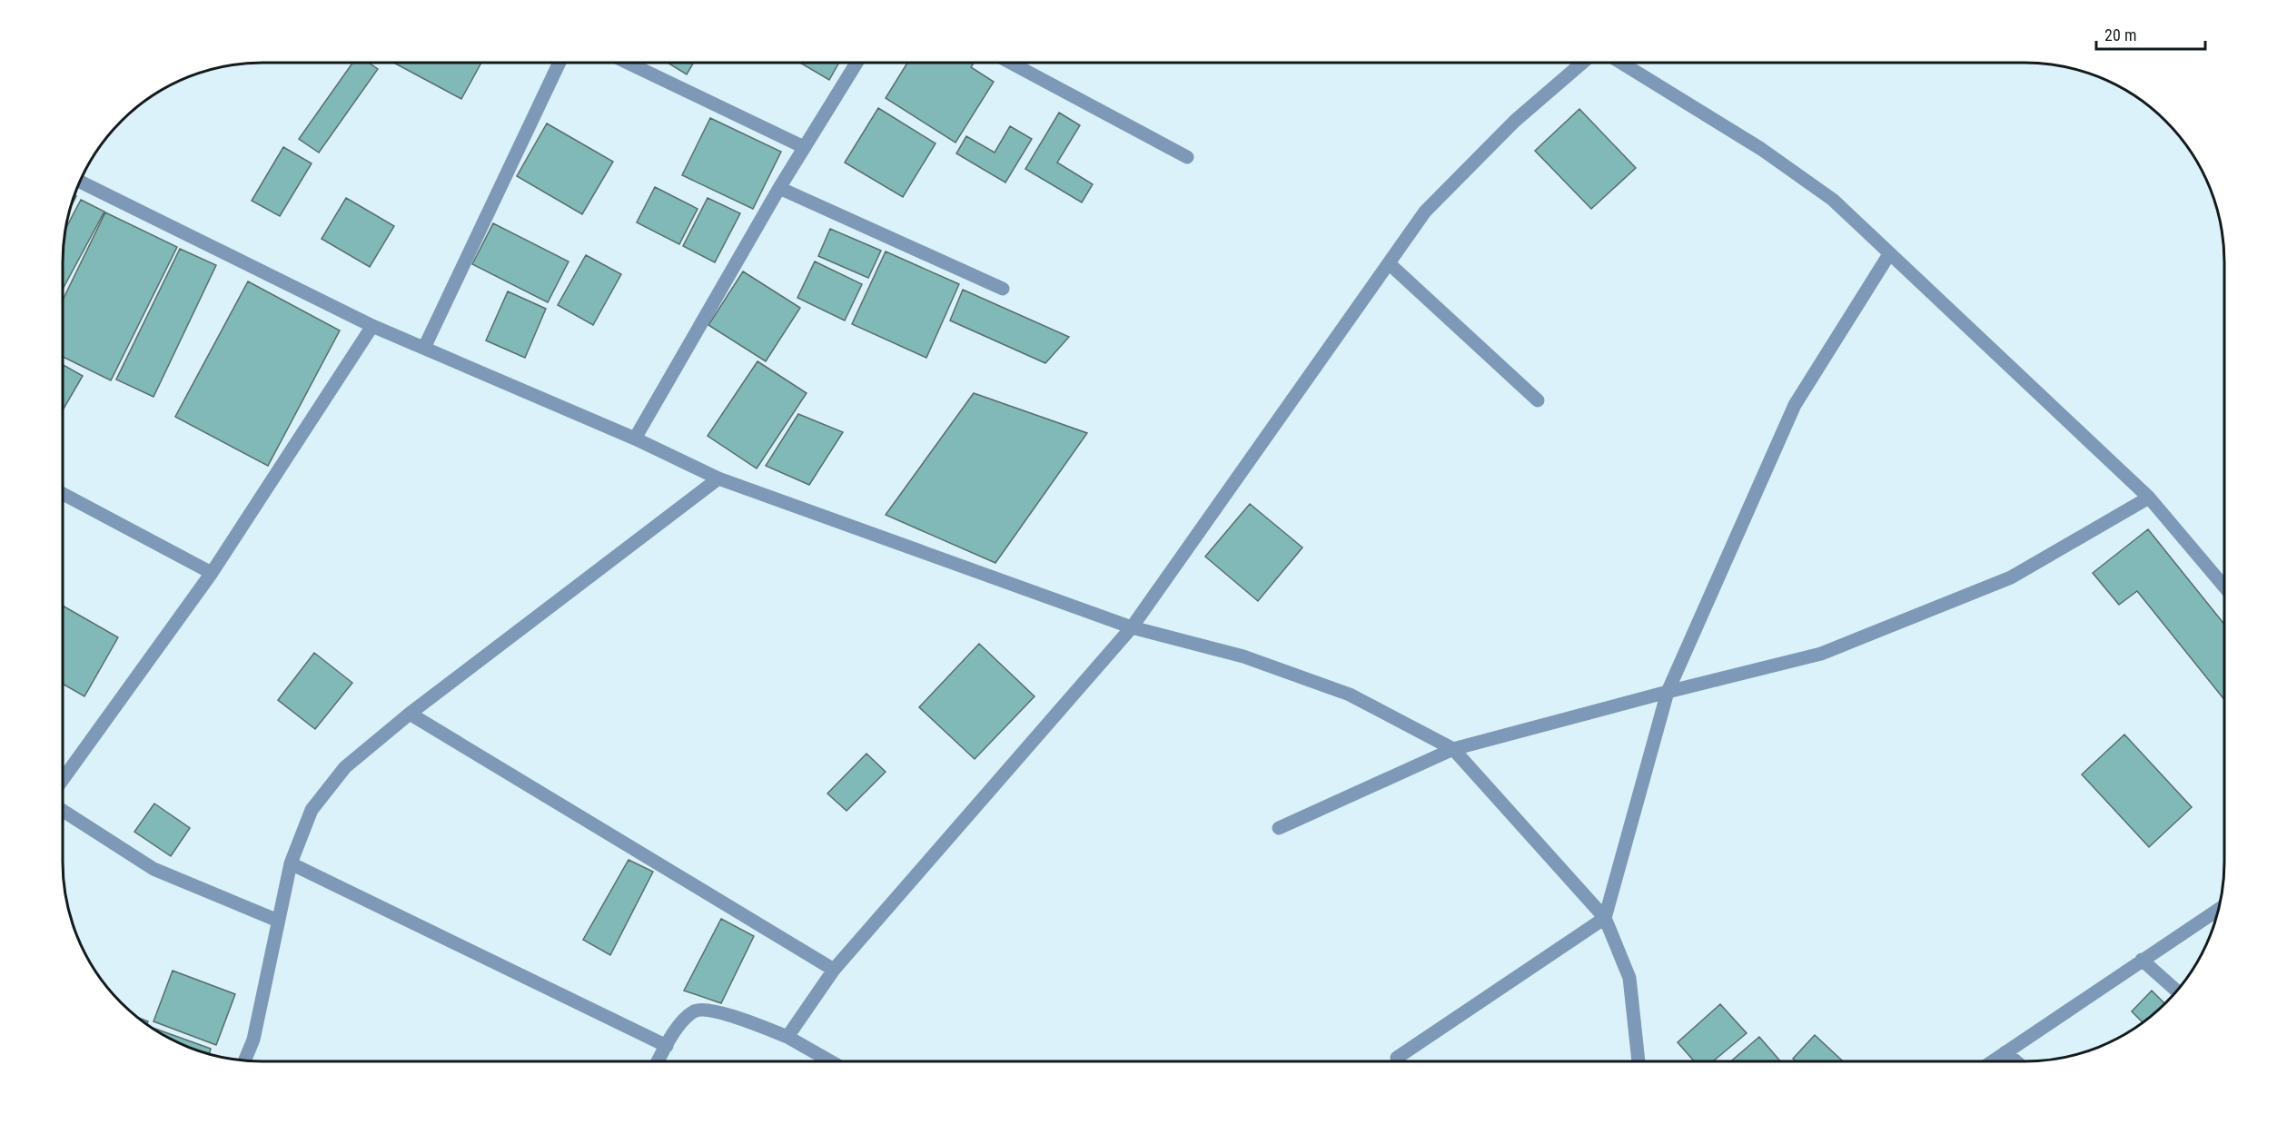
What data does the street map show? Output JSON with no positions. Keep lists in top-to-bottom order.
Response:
{
  "scale_bar": "20 m"
}
